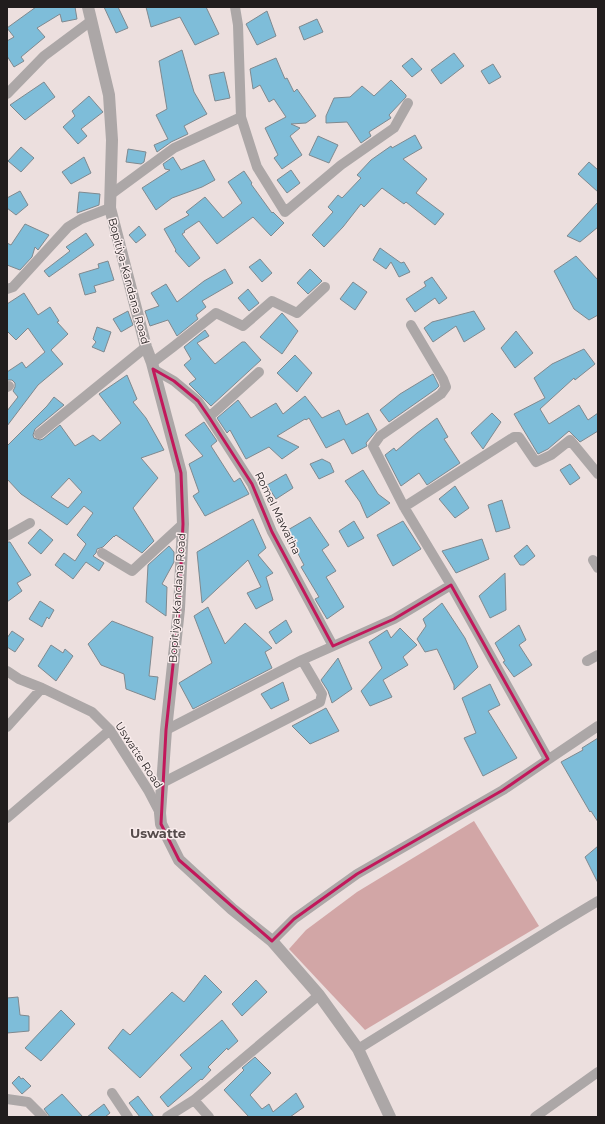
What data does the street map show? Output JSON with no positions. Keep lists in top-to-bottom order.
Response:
{
  "streets": {
    "street": ["Bopitiya-Kandana Road", "Romel Mawatha", "Uswatte Road"]
  },
  "crossings": [
    ["Bopitiya-Kandana Road", "Romel Mawatha"],
    ["Bopitiya-Kandana Road", "Uswatte Road"]
  ],
  "districts": ["Uswatte"]
}
